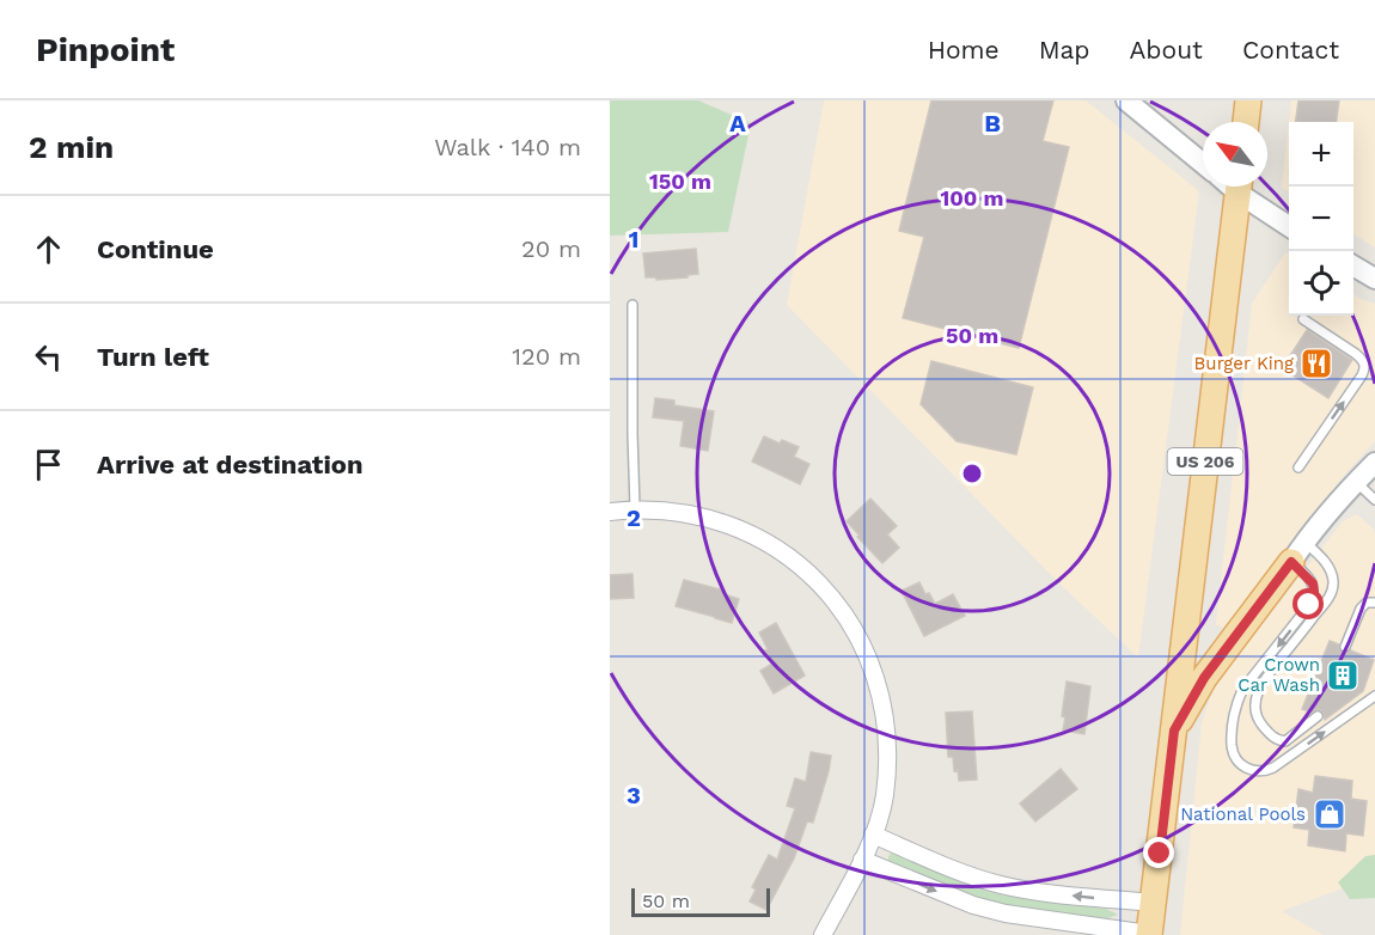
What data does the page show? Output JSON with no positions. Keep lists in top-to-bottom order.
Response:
{
  "streets": {
    "main road": ["US 206"]
  },
  "places": {
    "restaurant": ["Burger King"],
    "building": ["Crown Car Wash"],
    "shop": ["National Pools"]
  },
  "scale_bar": "50 m",
  "north": "top left",
  "page": {
    "header": "Pinpoint",
    "nav": [
      "Home",
      "Map",
      "About",
      "Contact"
    ],
    "heading": ["2 min", "Walk · 140 m"],
    "map_buttons": ["+", "−"],
    "list": [
      ["Continue", "20 m"],
      ["Turn left", "120 m"],
      "Arrive at destination"
    ],
    "scale": "50 m"
  },
  "grid": {
    "columns": ["A", "B"],
    "rows": ["1", "2", "3"]
  },
  "rings": ["150 m", "100 m", "50 m"]
}
